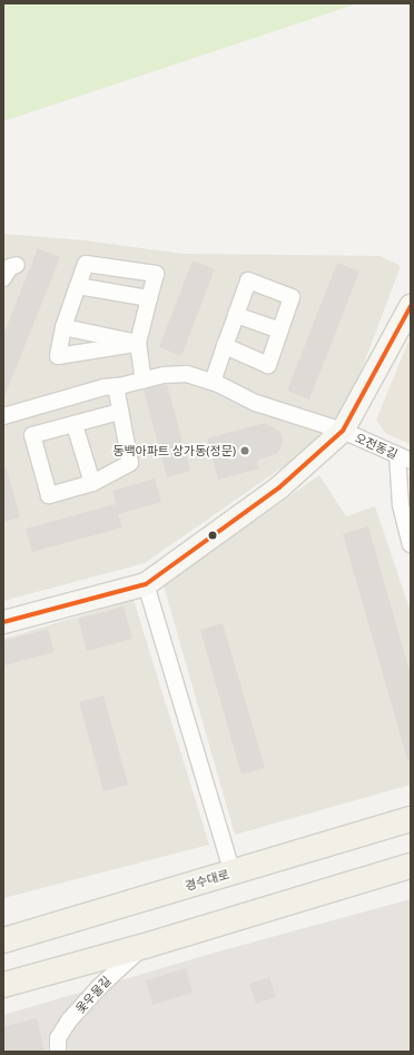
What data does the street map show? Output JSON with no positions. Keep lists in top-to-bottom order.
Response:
{
  "streets": {
    "main road": ["경수대로"],
    "street": ["오전동길", "옻우물길"]
  },
  "places": ["동백아파트 상가동(정문)"]
}
